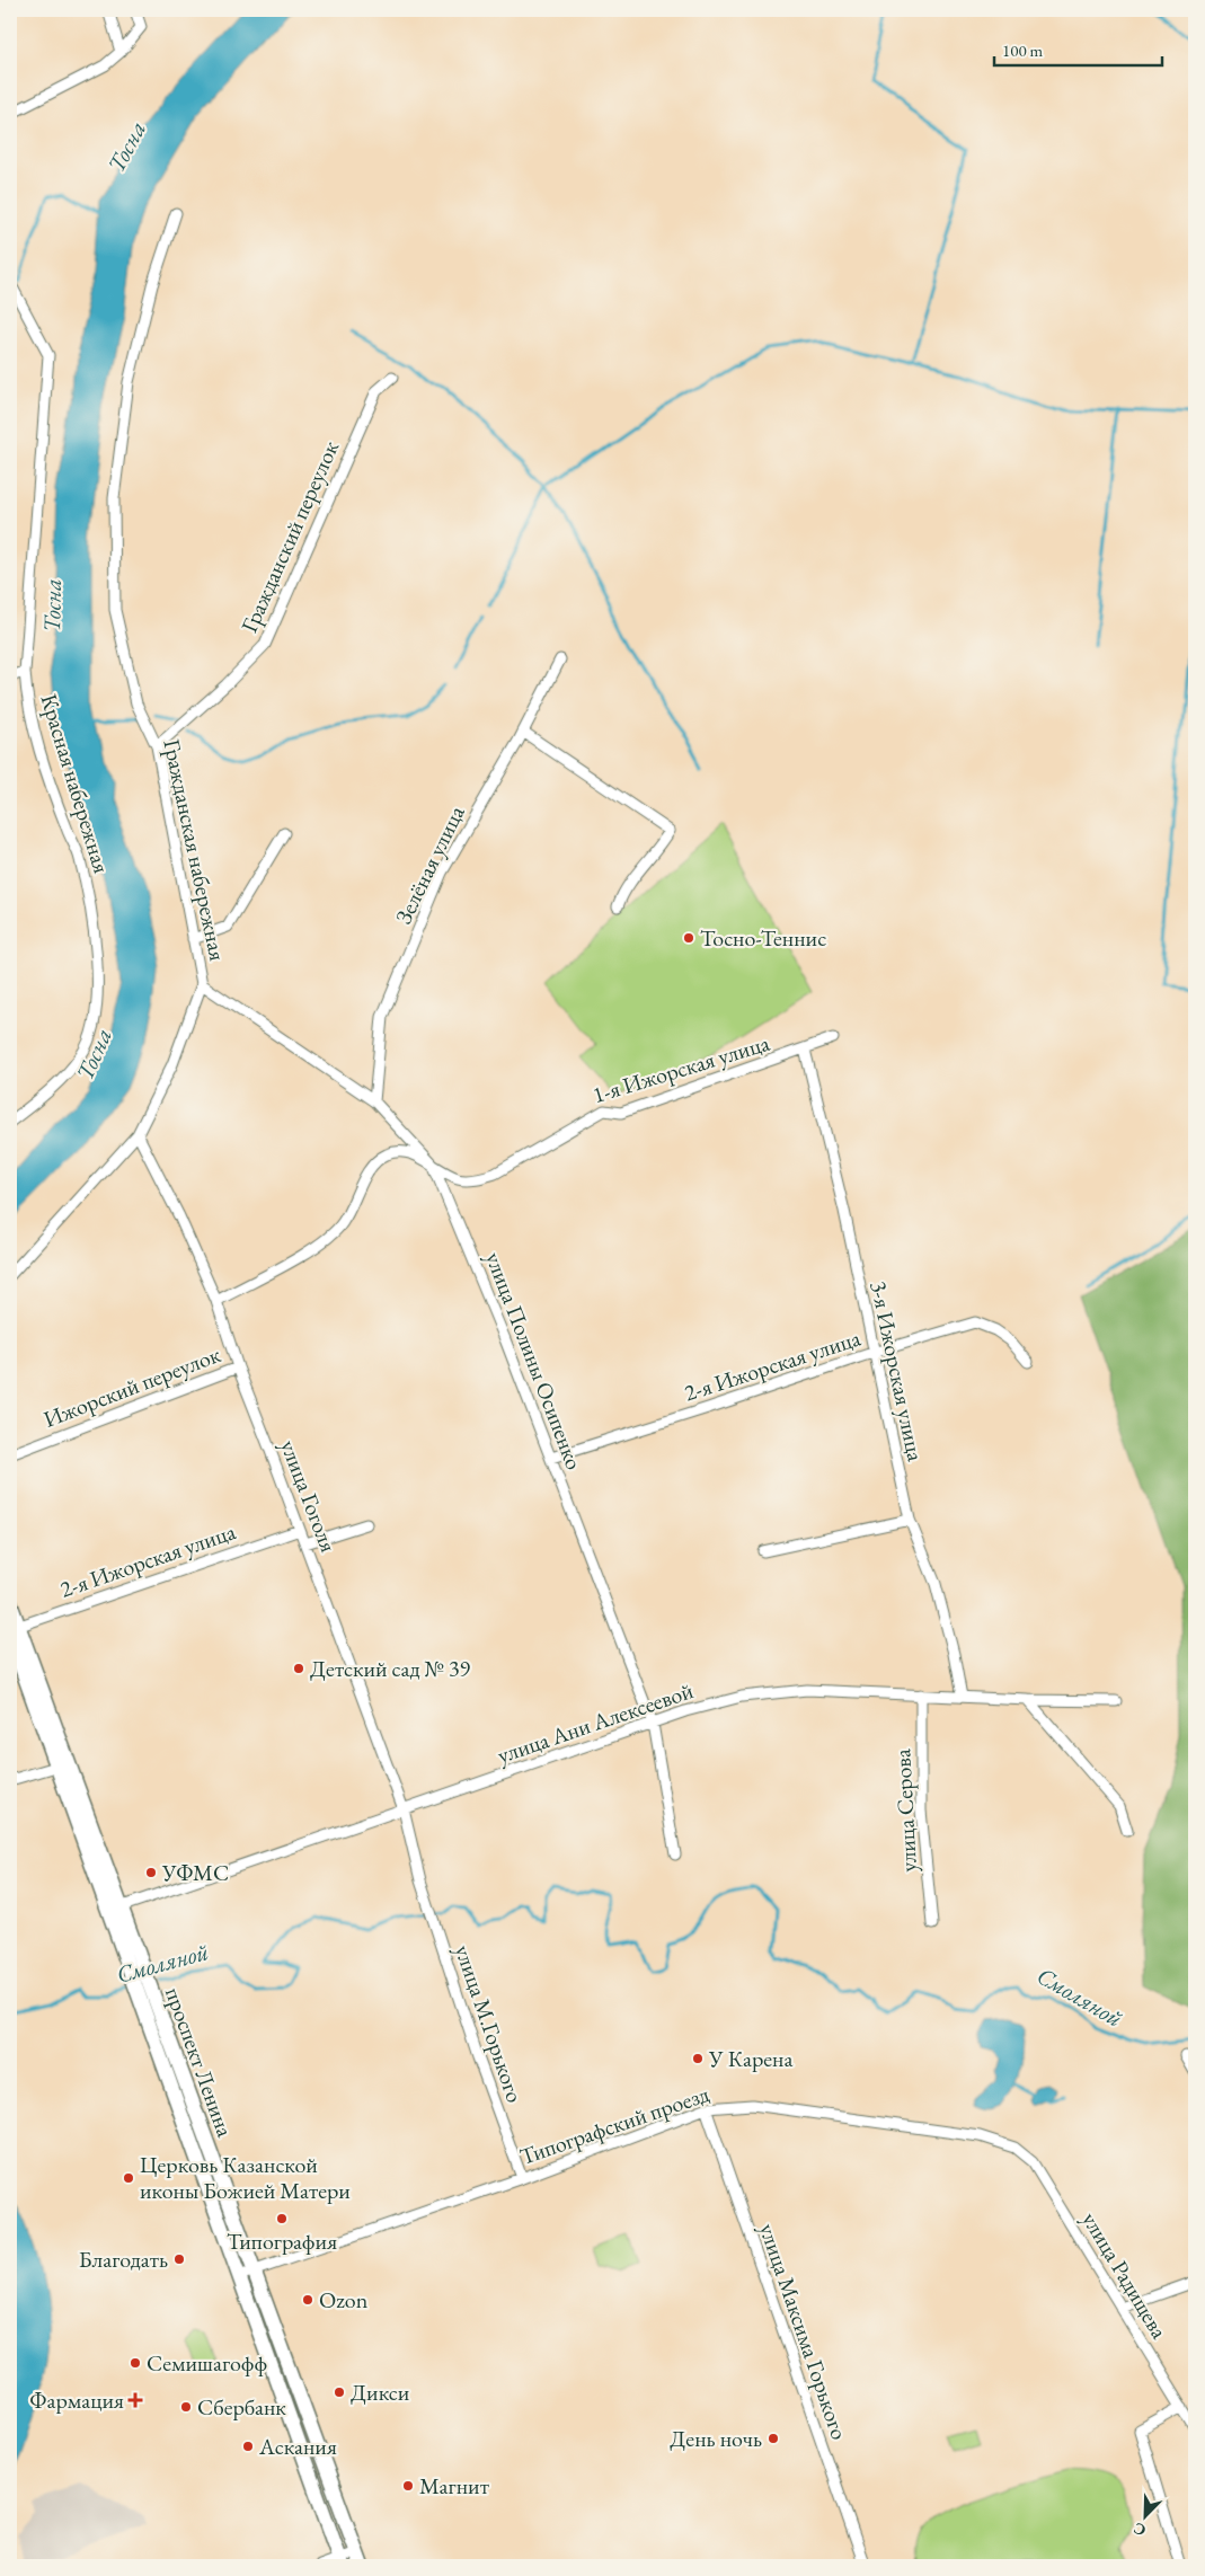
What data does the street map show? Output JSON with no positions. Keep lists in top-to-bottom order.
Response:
{
  "streets": {
    "main road": ["проспект Ленина"],
    "street": [
      "Гражданский переулок",
      "Красная набережная",
      "Гражданская набережная",
      "Зелёная улица",
      "1-я Ижорская улица",
      "улица Полины Осипенко",
      "2-я Ижорская улица",
      "3-я Ижорская улица",
      "Ижорский переулок",
      "улица Гоголя",
      "улица Ани Алексеевой",
      "улица Серова",
      "улица М.Горького",
      "Типографский проезд",
      "улица Радищева",
      "улица Максима Горького"
    ]
  },
  "crossings": [
    ["Гражданский переулок", "Гражданская набережная"],
    ["Гражданская набережная", "улица Полины Осипенко"],
    ["Гражданская набережная", "улица Гоголя"],
    ["Зелёная улица", "улица Полины Осипенко"],
    ["1-я Ижорская улица", "улица Полины Осипенко"],
    ["1-я Ижорская улица", "3-я Ижорская улица"],
    ["1-я Ижорская улица", "улица Гоголя"],
    ["улица Полины Осипенко", "2-я Ижорская улица"],
    ["улица Полины Осипенко", "улица Ани Алексеевой"],
    ["2-я Ижорская улица", "3-я Ижорская улица"],
    ["2-я Ижорская улица", "улица Гоголя"],
    ["2-я Ижорская улица", "проспект Ленина"],
    ["3-я Ижорская улица", "улица Ани Алексеевой"],
    ["Ижорский переулок", "улица Гоголя"],
    ["улица Гоголя", "улица Ани Алексеевой"],
    ["улица Гоголя", "улица М.Горького"],
    ["улица Ани Алексеевой", "улица Серова"],
    ["улица Ани Алексеевой", "проспект Ленина"],
    ["улица М.Горького", "Типографский проезд"],
    ["проспект Ленина", "Типографский проезд"],
    ["Типографский проезд", "улица Радищева"],
    ["Типографский проезд", "улица Максима Горького"]
  ],
  "water": ["Тосна", "Смоляной"],
  "places": {
    "other": [
      "Тосно-Теннис",
      "Детский сад № 39",
      "УФМС",
      "У Карена",
      "Церковь Казанской иконы Божией Матери",
      "Типография",
      "Благодать",
      "Ozon",
      "Семишагофф",
      "Дикси",
      "Сбербанк",
      "День ночь",
      "Аскания",
      "Магнит"
    ],
    "health": ["Фармация"]
  },
  "scale_bar": "100 m",
  "north": "bottom left"
}
